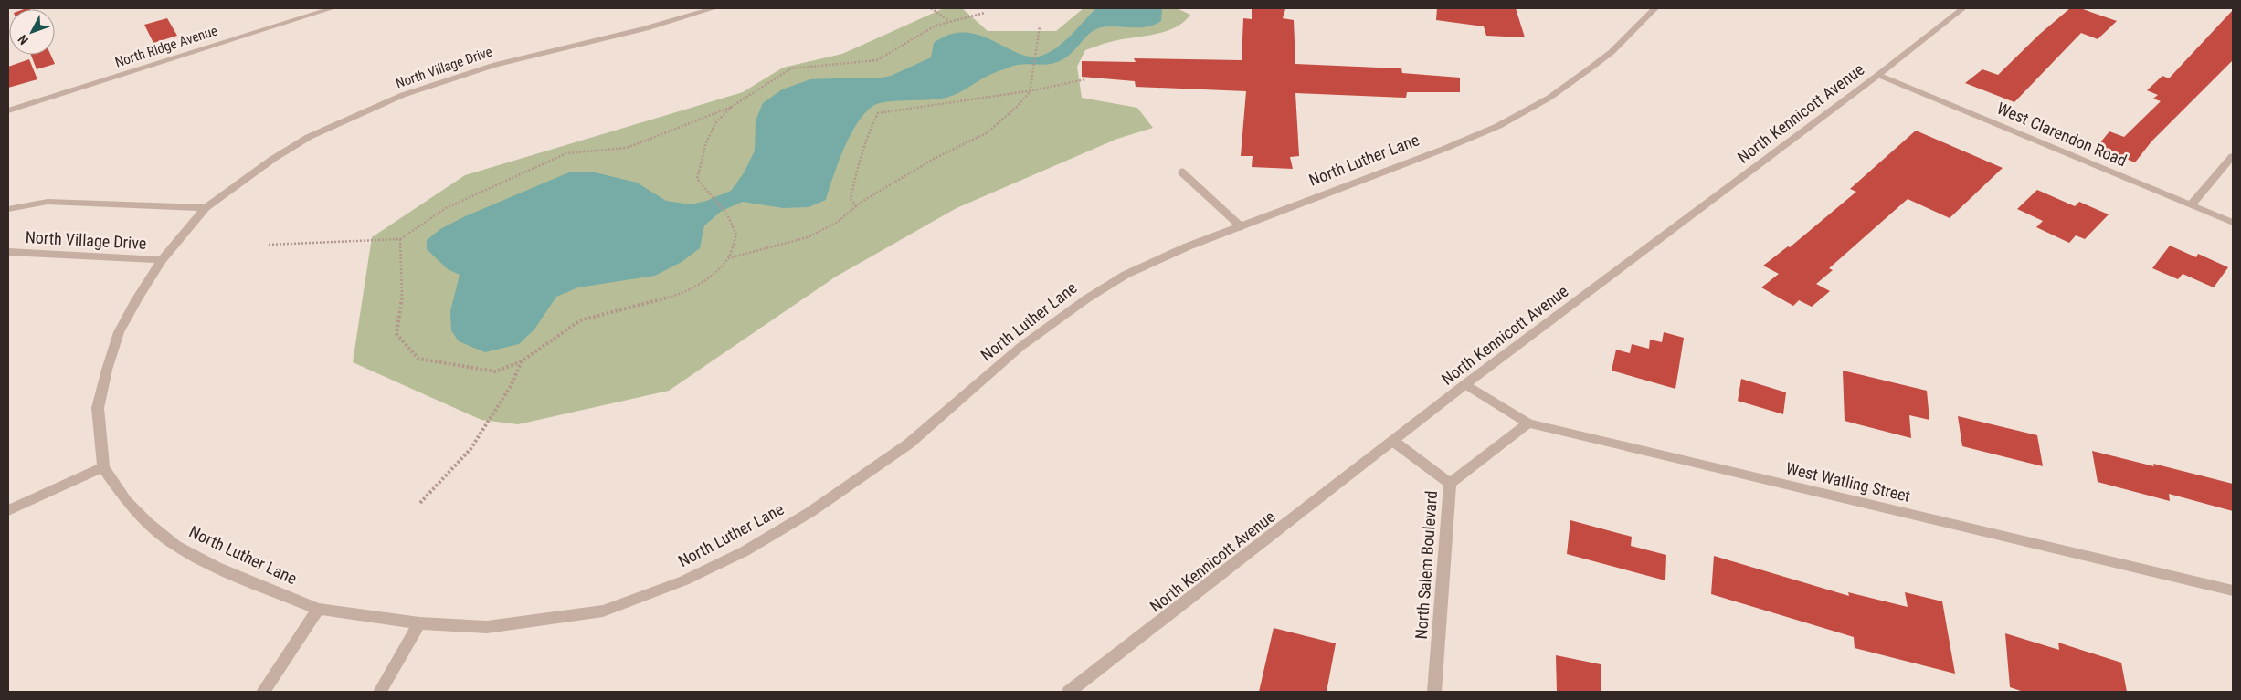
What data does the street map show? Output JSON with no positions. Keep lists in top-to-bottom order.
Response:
{
  "streets": {
    "street": [
      "North Ridge Avenue",
      "North Village Drive",
      "North Kennicott Avenue",
      "West Clarendon Road",
      "North Luther Lane",
      "West Watling Street",
      "North Salem Boulevard"
    ]
  },
  "crossings": [
    ["North Village Drive", "North Luther Lane"],
    ["North Kennicott Avenue", "West Clarendon Road"],
    ["North Kennicott Avenue", "West Watling Street"],
    ["North Kennicott Avenue", "North Salem Boulevard"]
  ],
  "north": "bottom left"
}
